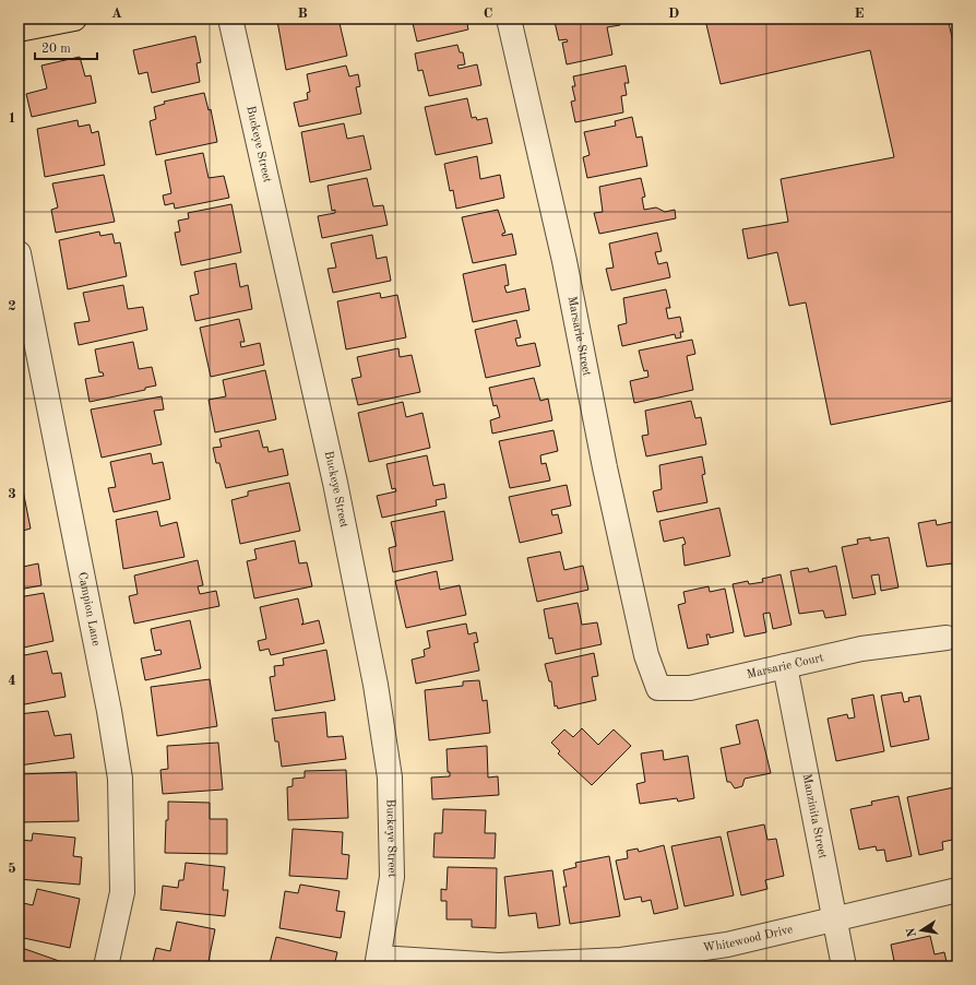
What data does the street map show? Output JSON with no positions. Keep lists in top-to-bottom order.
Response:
{
  "streets": {
    "street": [
      "Buckeye Street",
      "Marsarie Street",
      "Campion Lane",
      "Marsarie Court",
      "Manzinita Street",
      "Whitewood Drive"
    ]
  },
  "crossings": [
    ["Buckeye Street", "Whitewood Drive"],
    ["Marsarie Street", "Marsarie Court"],
    ["Marsarie Court", "Manzinita Street"],
    ["Manzinita Street", "Whitewood Drive"]
  ],
  "scale_bar": "20 m",
  "north": "left",
  "grid": {
    "columns": [
      "A",
      "B",
      "C",
      "D",
      "E"
    ],
    "rows": [
      "1",
      "2",
      "3",
      "4",
      "5"
    ]
  }
}
